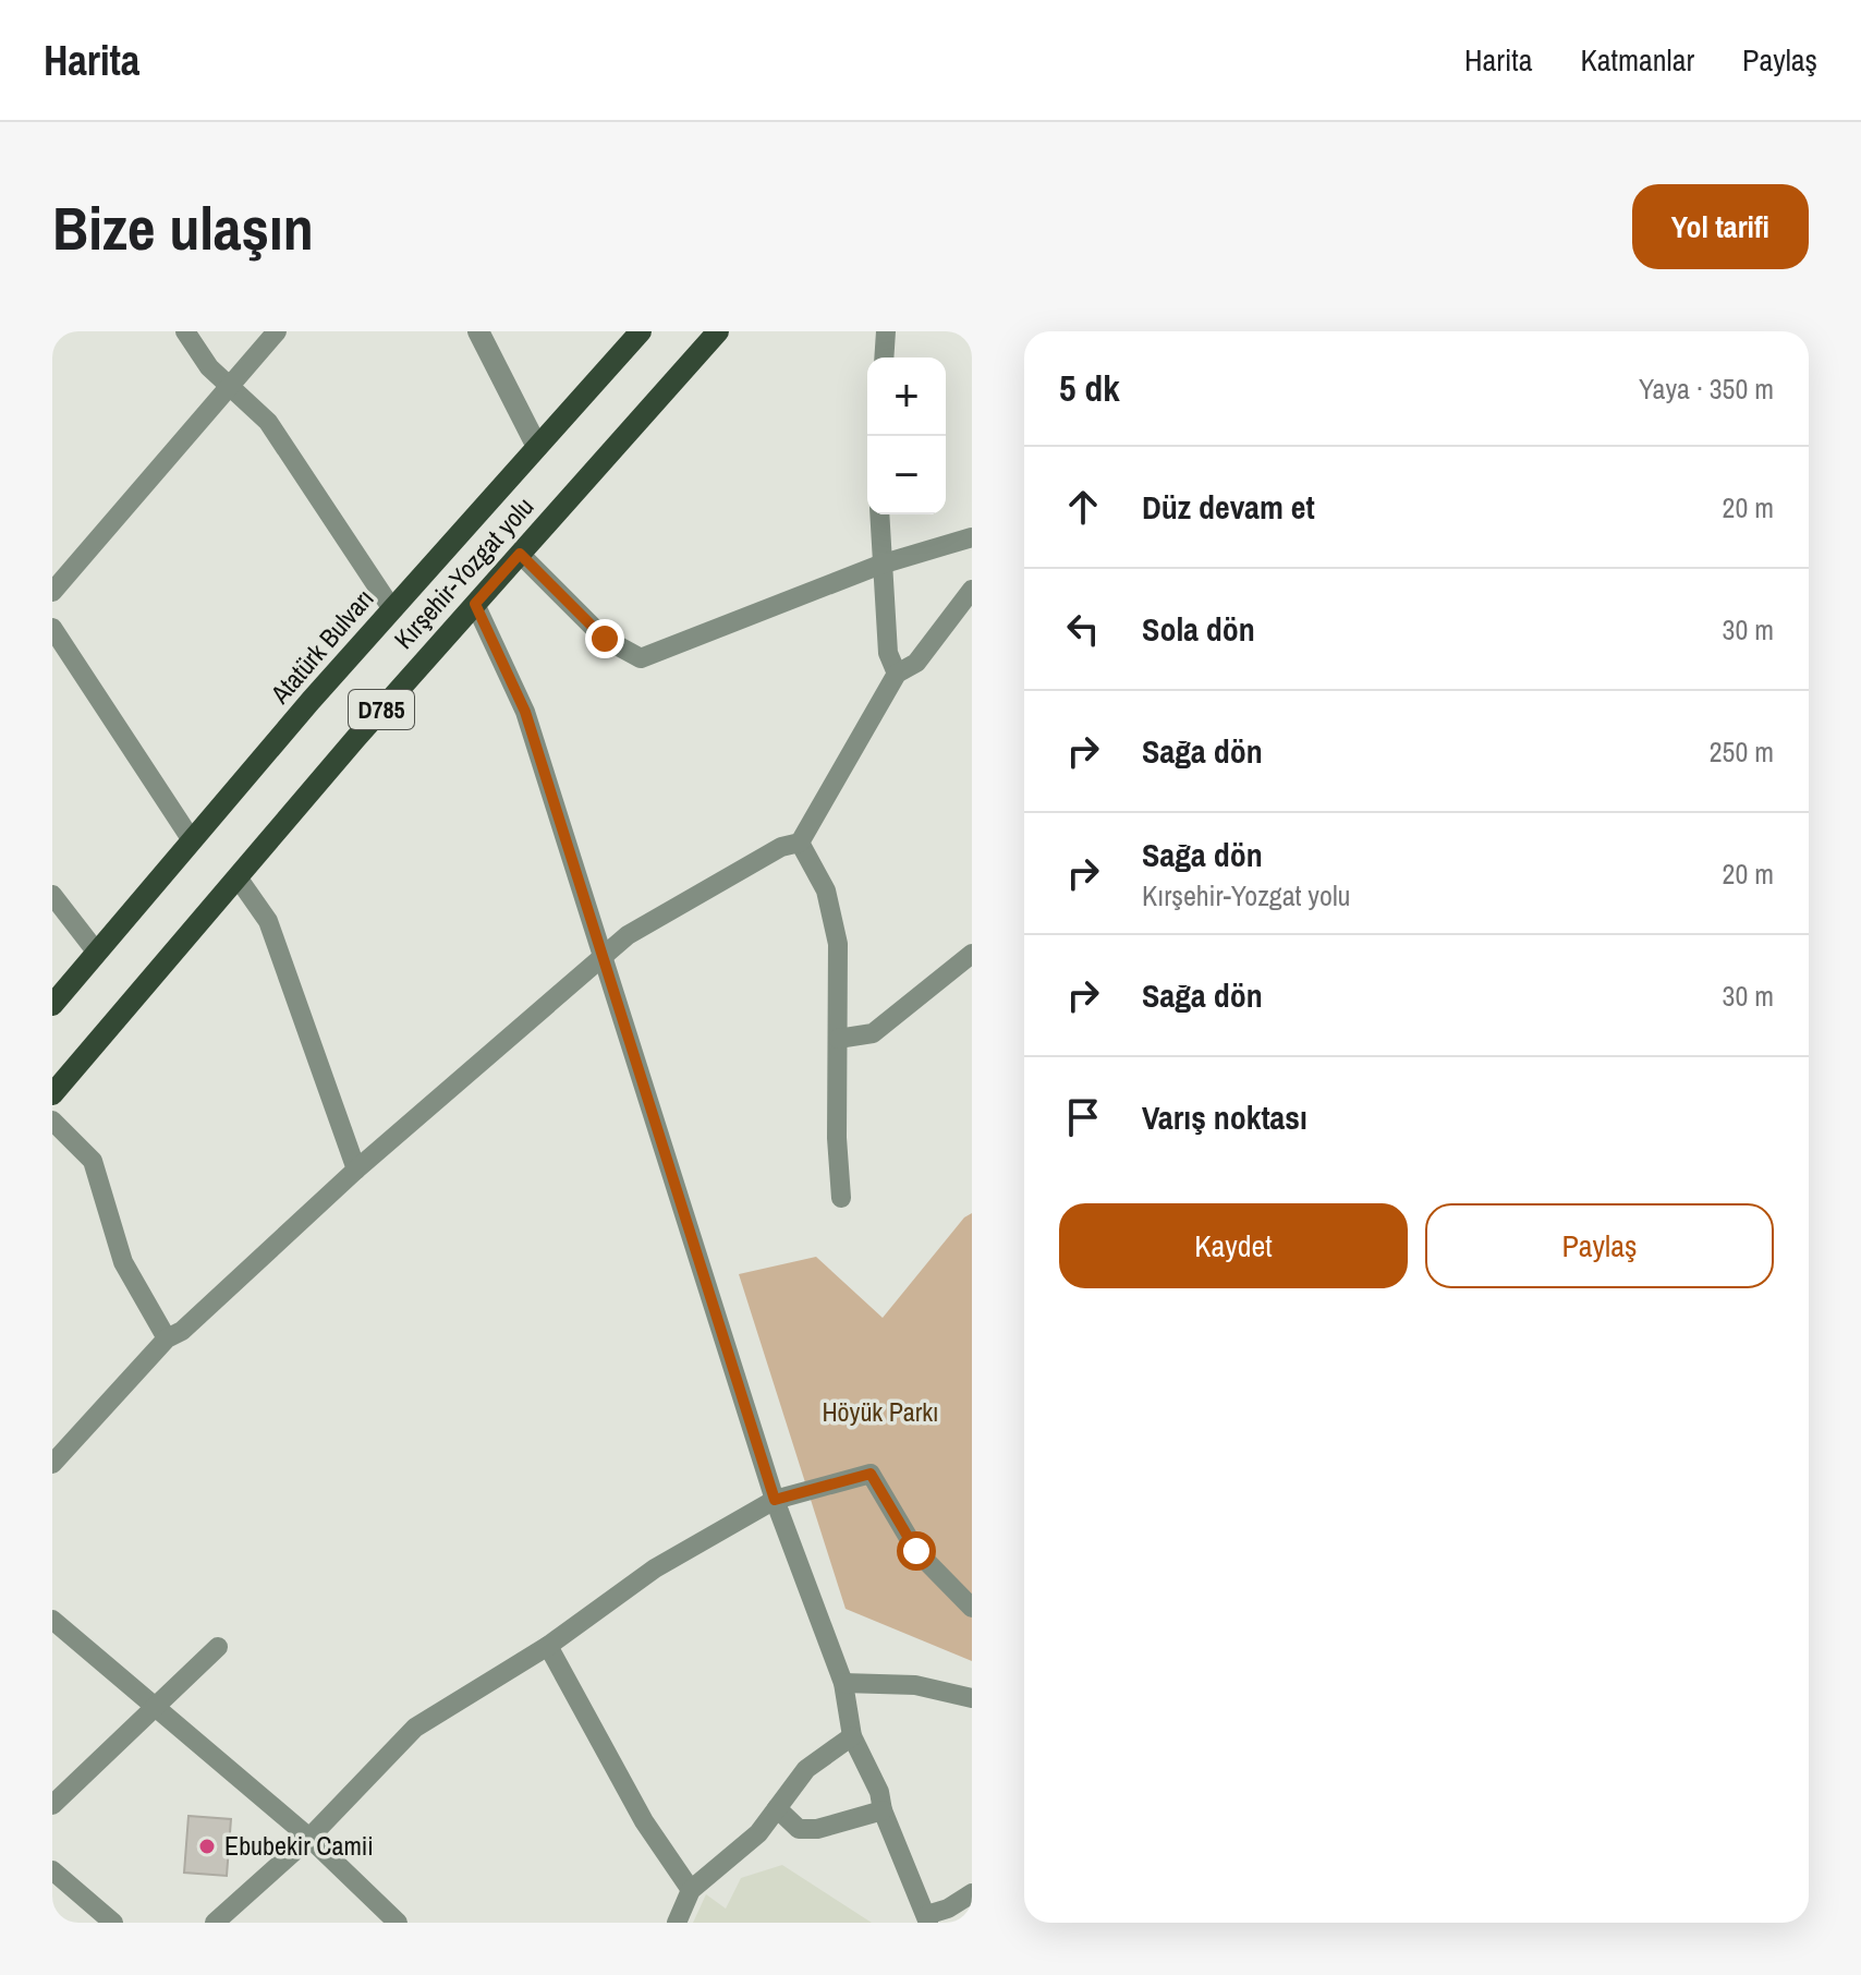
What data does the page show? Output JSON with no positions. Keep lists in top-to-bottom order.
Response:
{
  "streets": {
    "main road": ["Kırşehir-Yozgat yolu", "Atatürk Bulvarı", "D785"]
  },
  "parks": ["Höyük Parkı"],
  "places": ["Ebubekir Camii"],
  "page": {
    "header": "Harita",
    "nav": ["Harita", "Katmanlar", "Paylaş"],
    "buttons": [
      "Yol tarifi",
      ["Kaydet", "Paylaş"]
    ],
    "title": "Bize ulaşın",
    "heading": ["5 dk", "Yaya · 350 m"],
    "map_buttons": ["+", "−"],
    "list": [
      ["Düz devam et", "20 m"],
      ["Sola dön", "30 m"],
      ["Sağa dön", "250 m"],
      ["Sağa dön", "Kırşehir-Yozgat yolu", "20 m"],
      ["Sağa dön", "30 m"],
      "Varış noktası"
    ]
  }
}
